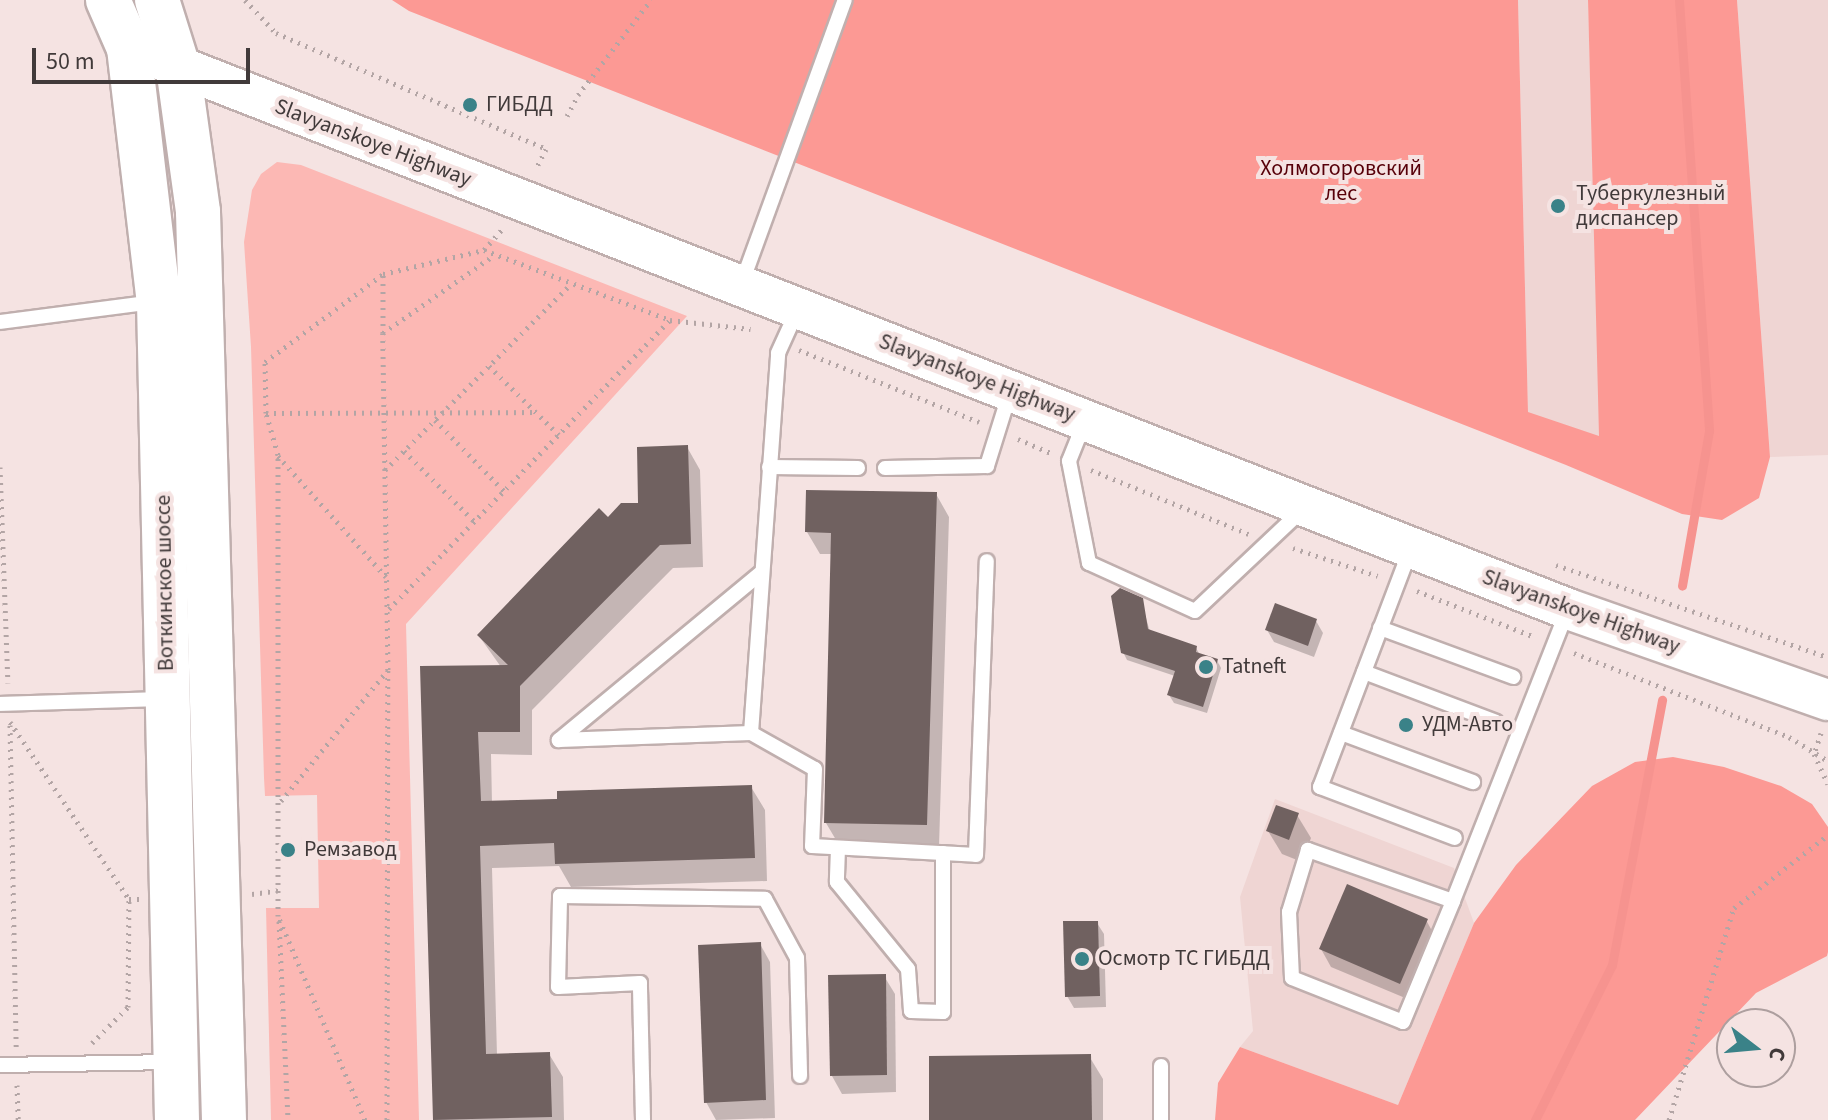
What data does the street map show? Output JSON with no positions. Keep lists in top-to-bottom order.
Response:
{
  "streets": {
    "main road": ["Slavyanskoye Highway", "Воткинское шоссе"]
  },
  "crossings": [
    ["Slavyanskoye Highway", "Воткинское шоссе"]
  ],
  "parks": ["Холмогоровский лес"],
  "places": [
    "ГИБДД",
    "Туберкулезный диспансер",
    "Tatneft",
    "УДМ-Авто",
    "Ремзавод",
    "Осмотр ТС ГИБДД"
  ],
  "scale_bar": "50 m",
  "north": "right"
}
